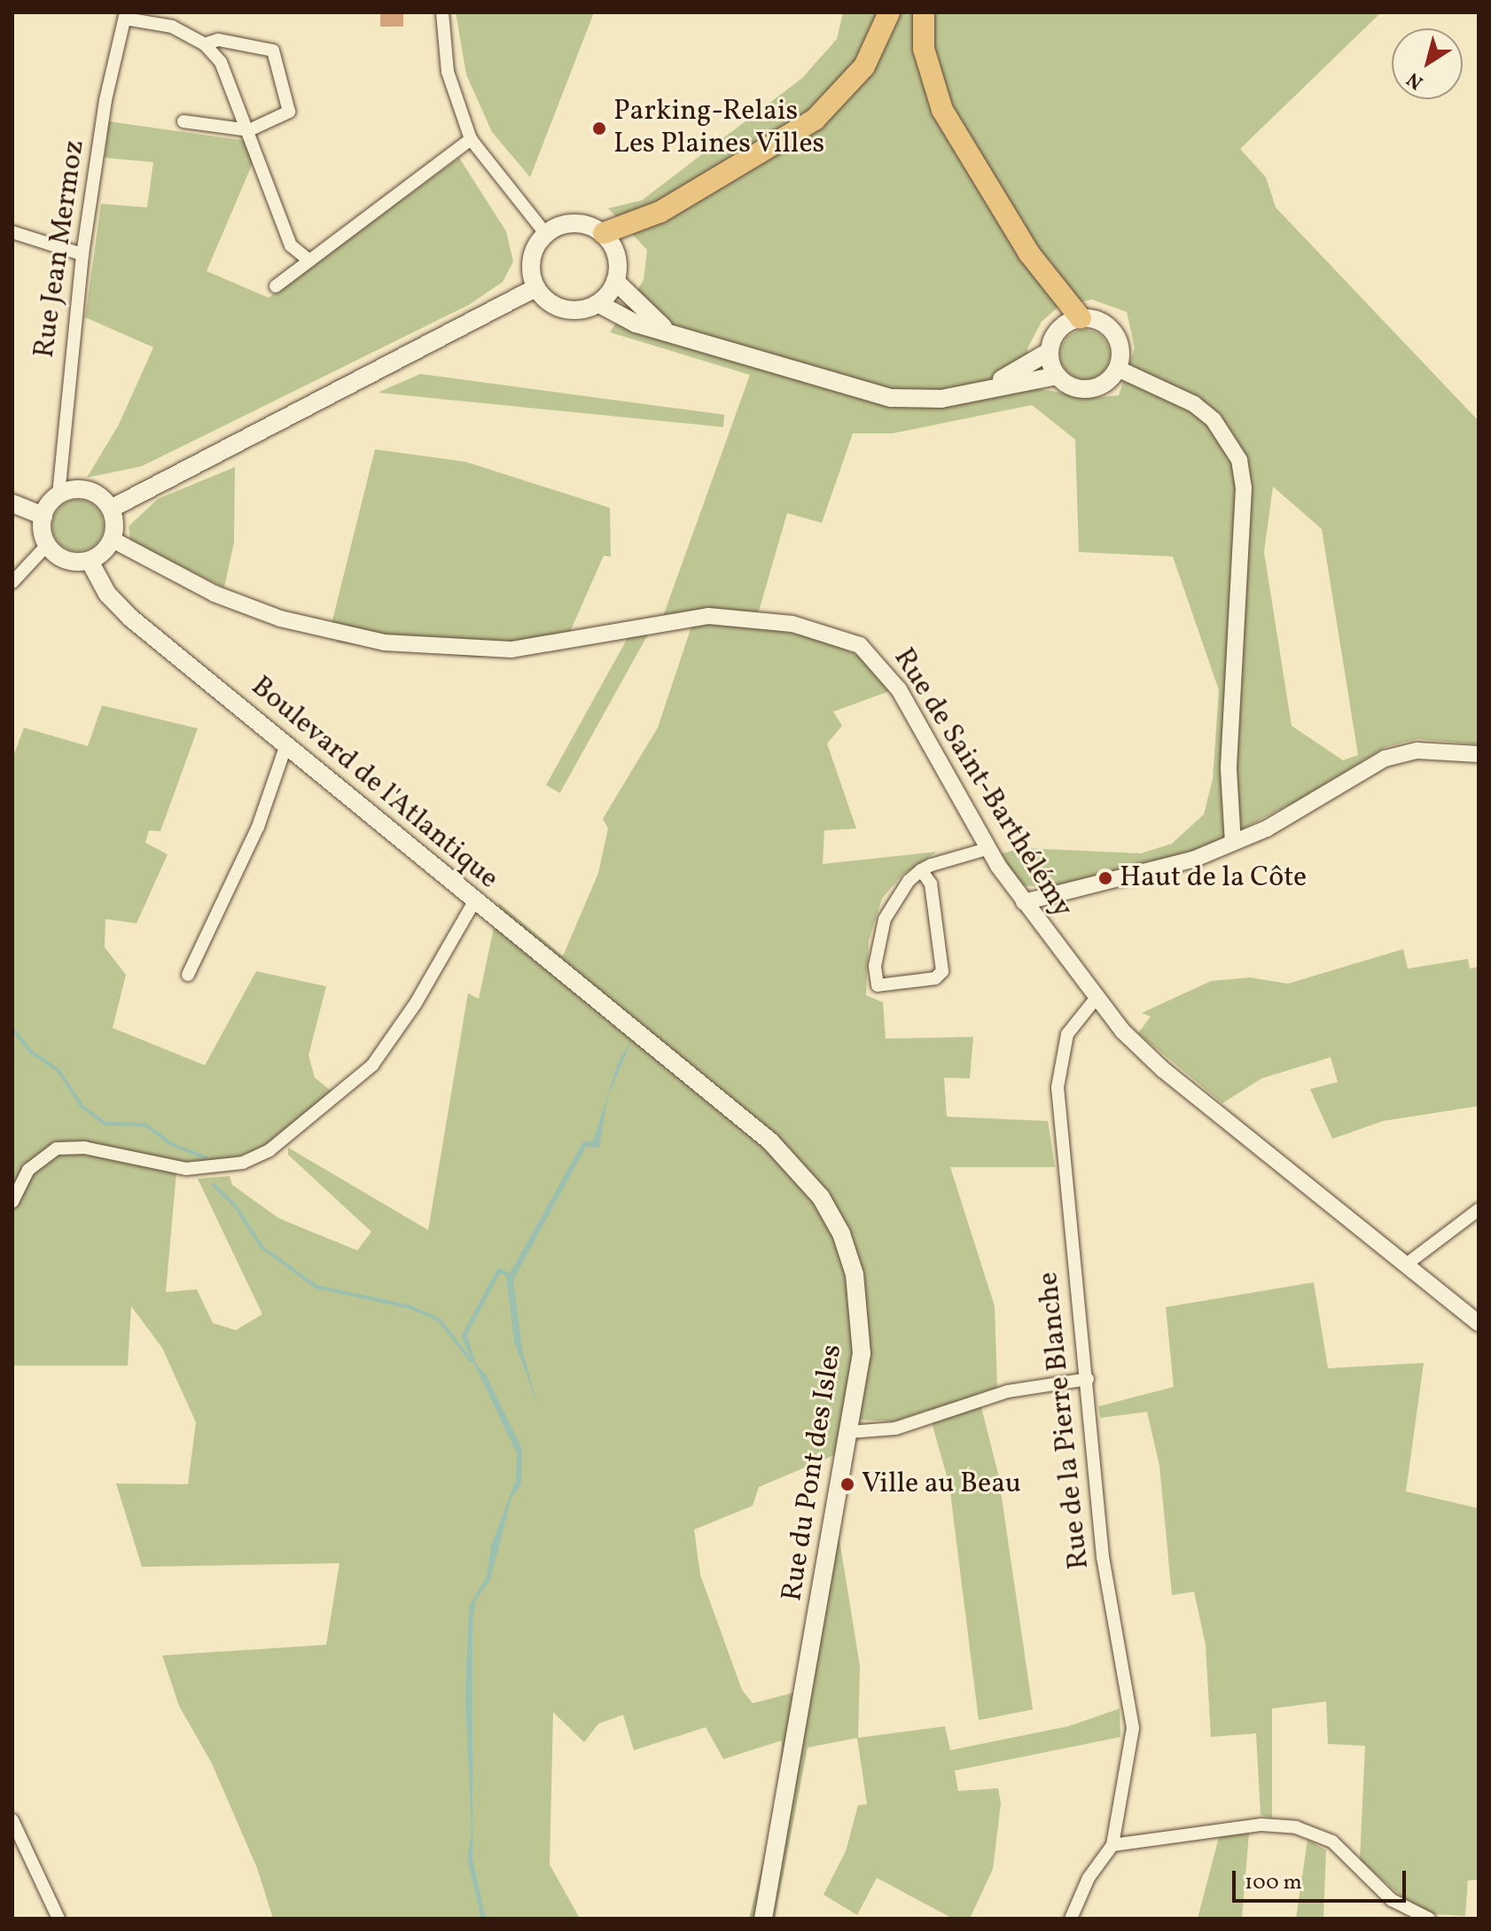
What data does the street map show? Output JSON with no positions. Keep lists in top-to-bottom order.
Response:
{
  "streets": {
    "main road": ["Boulevard de l'Atlantique", "Rue du Pont des Isles"],
    "street": ["Rue Jean Mermoz", "Rue de Saint-Barthélémy", "Rue de la Pierre Blanche"]
  },
  "crossings": [
    ["Rue Jean Mermoz", "Boulevard de l'Atlantique"],
    ["Rue Jean Mermoz", "Rue de Saint-Barthélémy"],
    ["Boulevard de l'Atlantique", "Rue de Saint-Barthélémy"],
    ["Boulevard de l'Atlantique", "Rue du Pont des Isles"],
    ["Rue de Saint-Barthélémy", "Rue de la Pierre Blanche"]
  ],
  "places": ["Parking-Relais Les Plaines Villes", "Haut de la Côte", "Ville au Beau"],
  "scale_bar": "100 m",
  "north": "bottom left"
}
